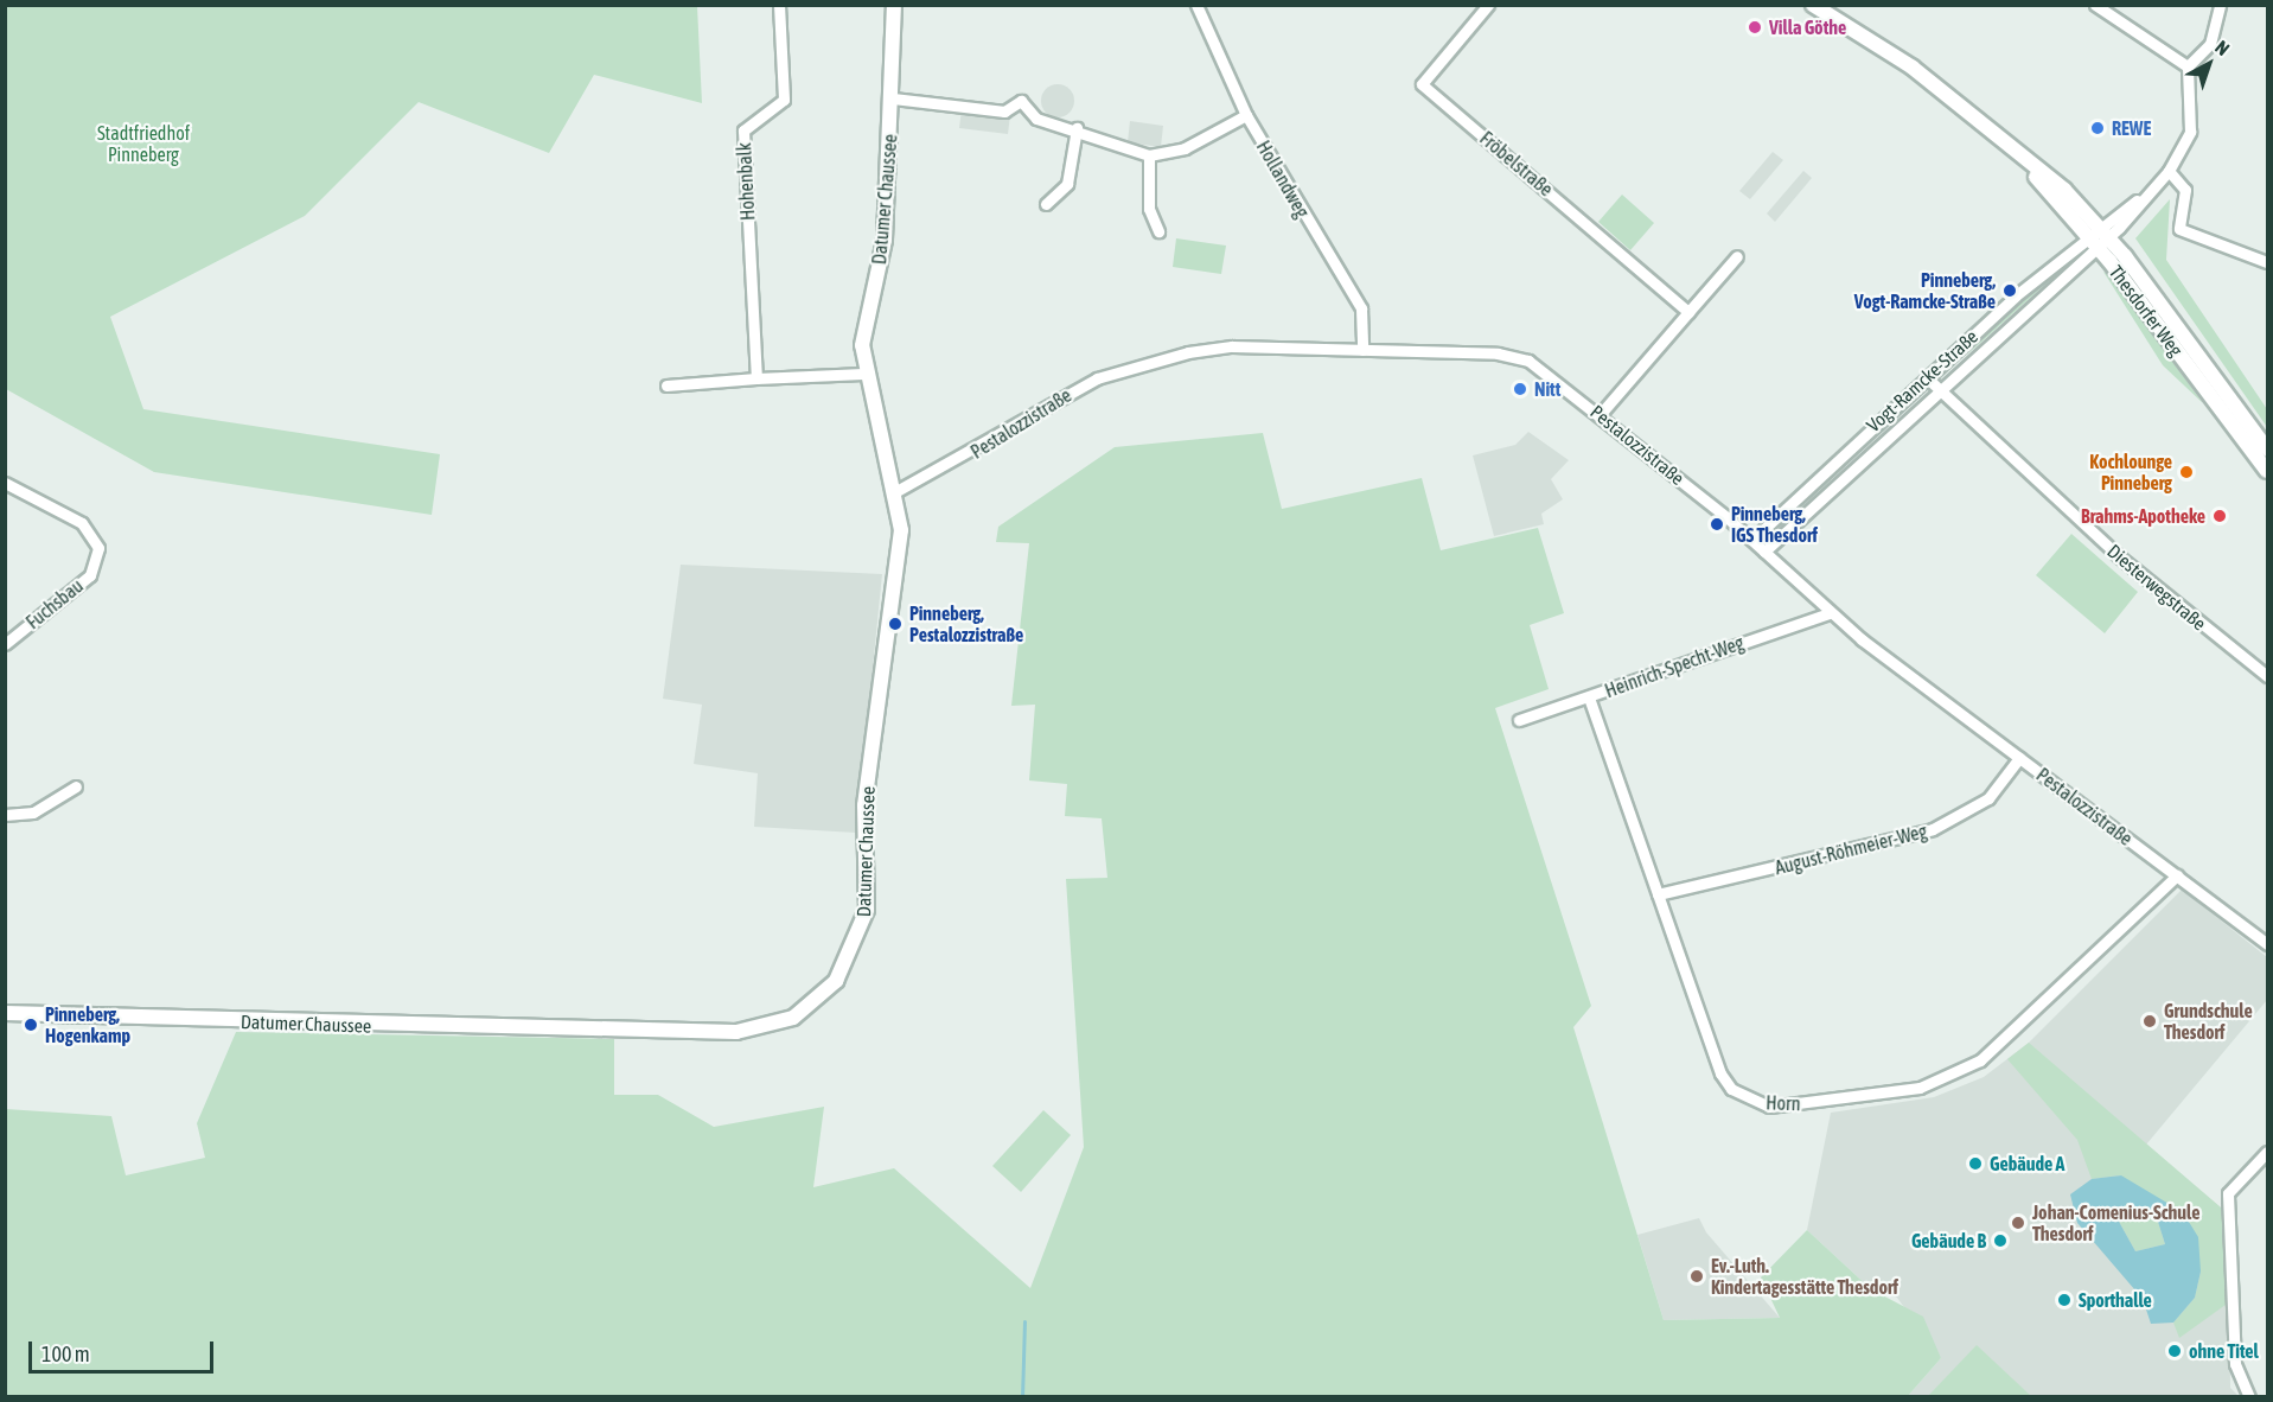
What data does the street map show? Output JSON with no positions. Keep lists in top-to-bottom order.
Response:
{
  "streets": {
    "street": [
      "Fröbelstraße",
      "Hollandweg",
      "Hohenbalk",
      "Datumer Chaussee",
      "Thesdorfer Weg",
      "Vogt-Ramcke-Straße",
      "Pestalozzistraße",
      "Diesterwegstraße",
      "Fuchsbau",
      "Heinrich-Specht-Weg",
      "August-Röhmeier-Weg",
      "Horn"
    ]
  },
  "crossings": [
    ["Hollandweg", "Pestalozzistraße"],
    ["Datumer Chaussee", "Pestalozzistraße"],
    ["Thesdorfer Weg", "Vogt-Ramcke-Straße"],
    ["Vogt-Ramcke-Straße", "Pestalozzistraße"],
    ["Vogt-Ramcke-Straße", "Diesterwegstraße"],
    ["Pestalozzistraße", "Heinrich-Specht-Weg"],
    ["Pestalozzistraße", "August-Röhmeier-Weg"],
    ["Pestalozzistraße", "Horn"],
    ["Heinrich-Specht-Weg", "Horn"],
    ["August-Röhmeier-Weg", "Horn"]
  ],
  "parks": ["Stadtfriedhof Pinneberg"],
  "places": [
    "Villa Göthe",
    "REWE",
    "Pinneberg, Vogt-Ramcke-Straße",
    "Nitt",
    "Kochlounge Pinneberg",
    "Brahms-Apotheke",
    "Pinneberg, IGS Thesdorf",
    "Pinneberg, Pestalozzistraße",
    "Grundschule Thesdorf",
    "Pinneberg, Hogenkamp",
    "Gebäude A",
    "Johan-Comenius-Schule Thesdorf",
    "Gebäude B",
    "Ev.-Luth. Kindertagesstätte Thesdorf",
    "Sporthalle",
    "ohne Titel"
  ],
  "scale_bar": "100 m",
  "north": "top right"
}
